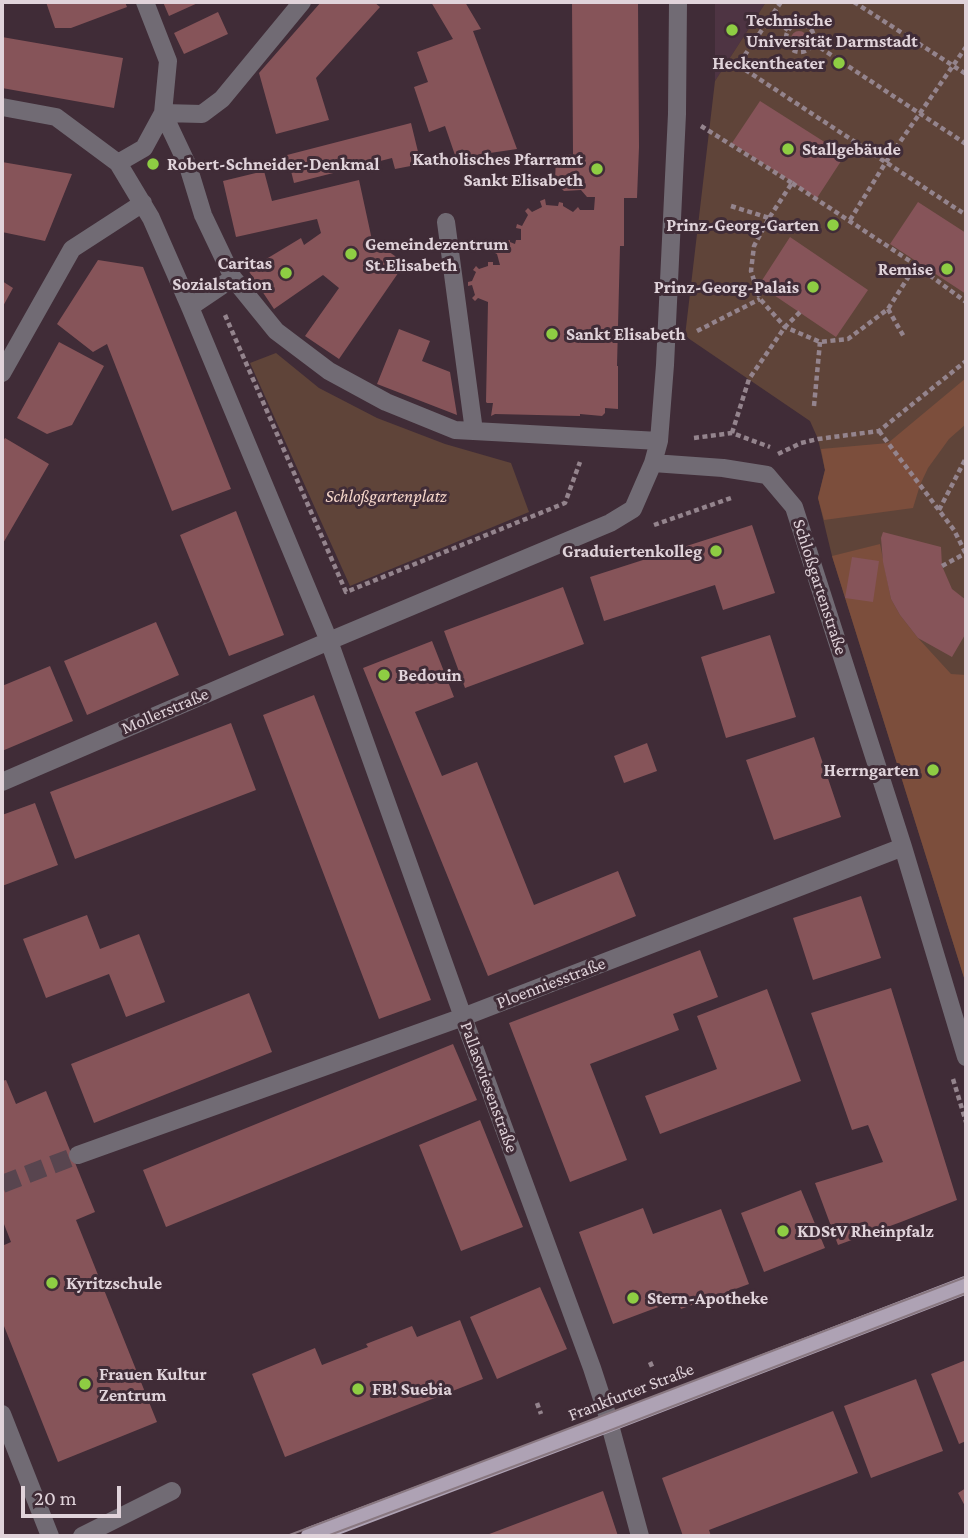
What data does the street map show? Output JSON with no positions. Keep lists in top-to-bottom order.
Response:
{
  "streets": {
    "main road": ["Frankfurter Straße"],
    "street": [
      "Schloßgartenstraße",
      "Mollerstraße",
      "Ploenniesstraße",
      "Pallaswiesenstraße"
    ]
  },
  "crossings": [
    ["Schloßgartenstraße", "Ploenniesstraße"],
    ["Mollerstraße", "Pallaswiesenstraße"],
    ["Ploenniesstraße", "Pallaswiesenstraße"],
    ["Pallaswiesenstraße", "Frankfurter Straße"]
  ],
  "parks": ["Schloßgartenplatz"],
  "places": [
    "Technische Universität Darmstadt",
    "Heckentheater",
    "Stallgebäude",
    "Robert-Schneider-Denkmal",
    "Katholisches Pfarramt Sankt Elisabeth",
    "Prinz-Georg-Garten",
    "Gemeindezentrum St.Elisabeth",
    "Remise",
    "Caritas Sozialstation",
    "Prinz-Georg-Palais",
    "Sankt Elisabeth",
    "Graduiertenkolleg",
    "Bedouin",
    "Herrngarten",
    "KDStV Rheinpfalz",
    "Kyritzschule",
    "Stern-Apotheke",
    "Frauen Kultur Zentrum",
    "FB! Suebia"
  ],
  "scale_bar": "20 m"
}
